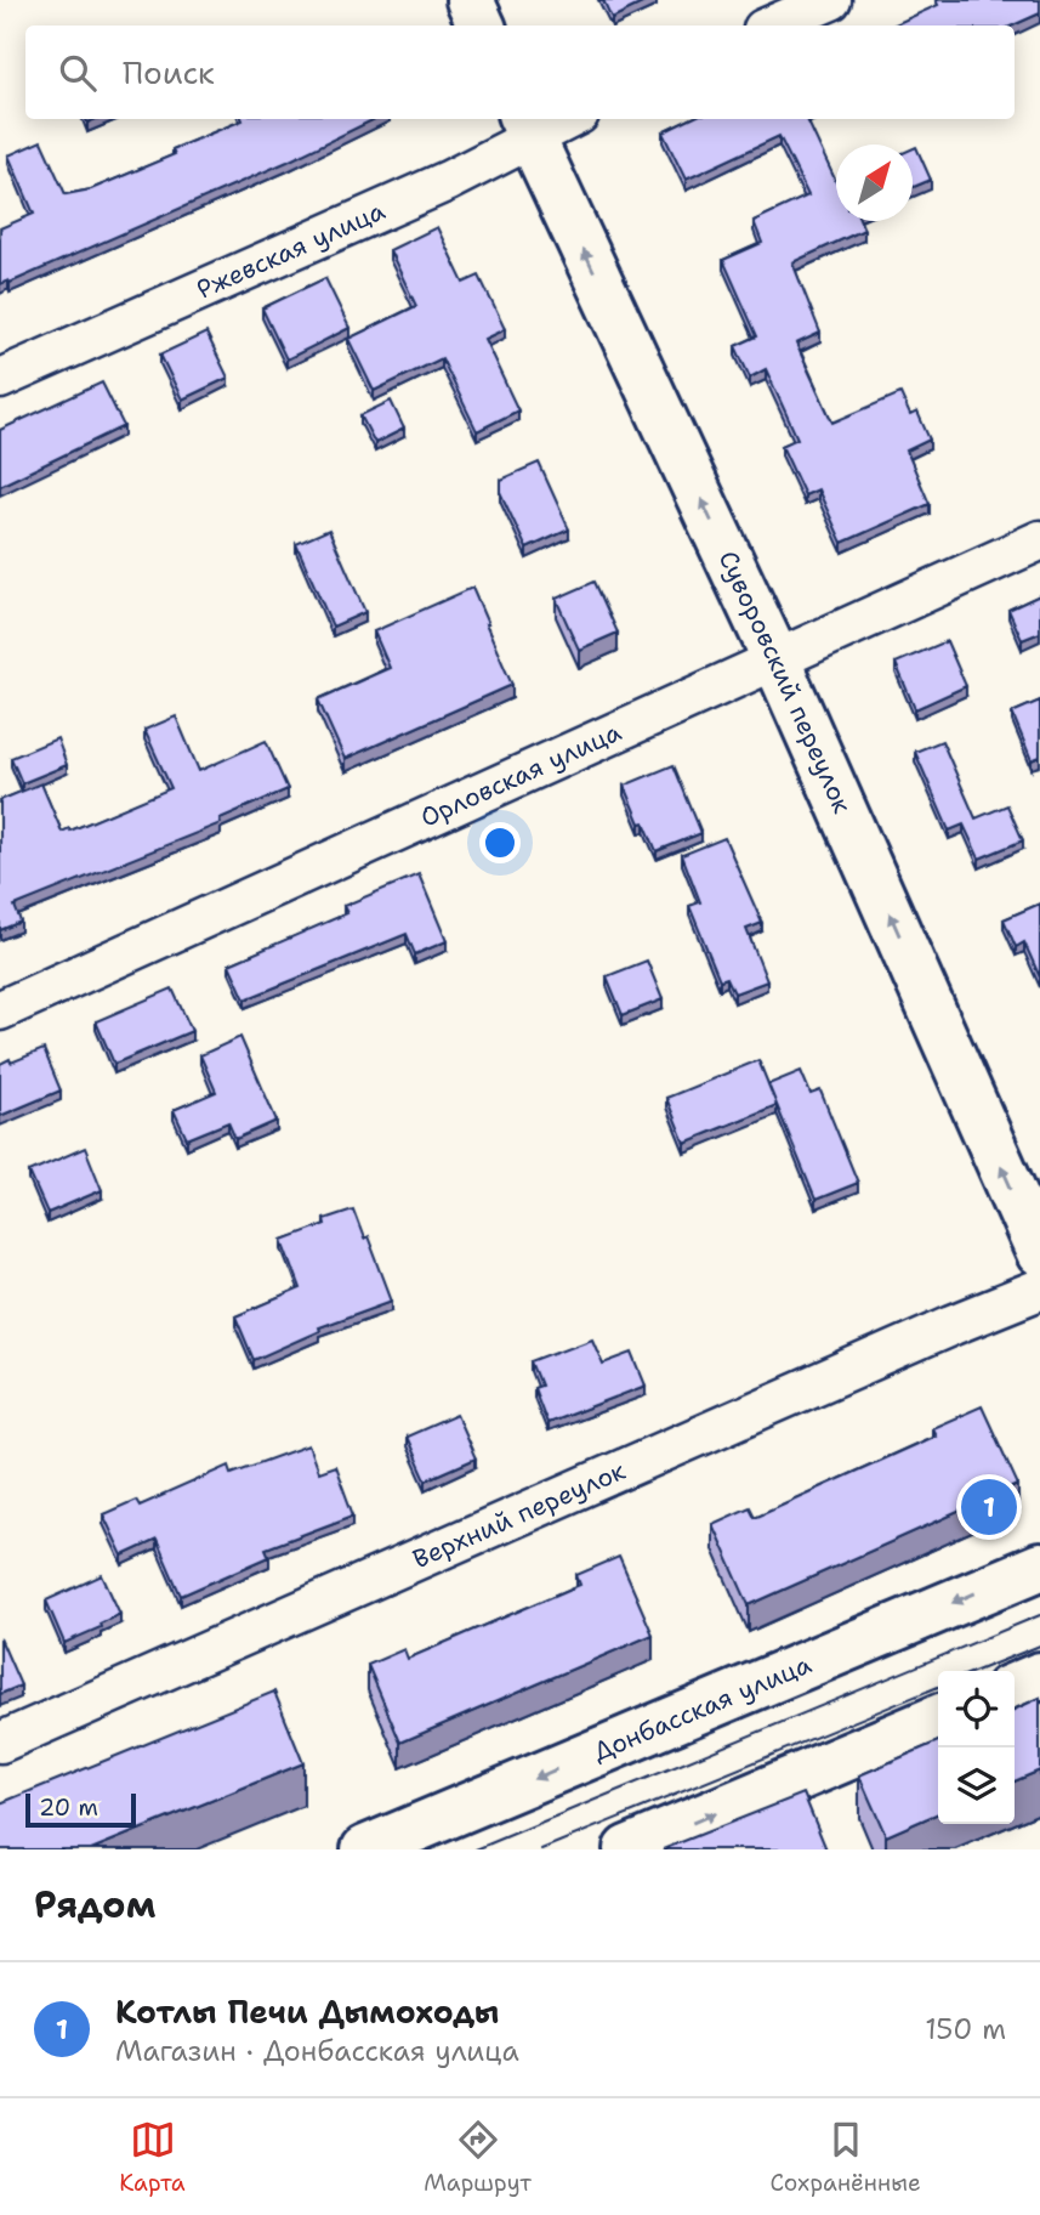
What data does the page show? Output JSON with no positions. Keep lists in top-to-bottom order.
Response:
{
  "streets": {
    "main road": ["Суворовский переулок", "Донбасская улица"],
    "street": ["Ржевская улица", "Орловская улица", "Верхний переулок"]
  },
  "crossings": [
    ["Ржевская улица", "Суворовский переулок"],
    ["Суворовский переулок", "Орловская улица"]
  ],
  "one_way": ["Суворовский переулок"],
  "scale_bar": "20 m",
  "north": "top right",
  "page": {
    "search": "Поиск",
    "pins": "1",
    "scale": "20 m",
    "heading": "Рядом",
    "list": [
      {
        "mark": "1",
        "name": "Котлы Печи Дымоходы",
        "note": "Магазин · Донбасская улица",
        "value": "150 m"
      }
    ],
    "nav": ["Карта", "Маршрут", "Сохранённые"]
  }
}
